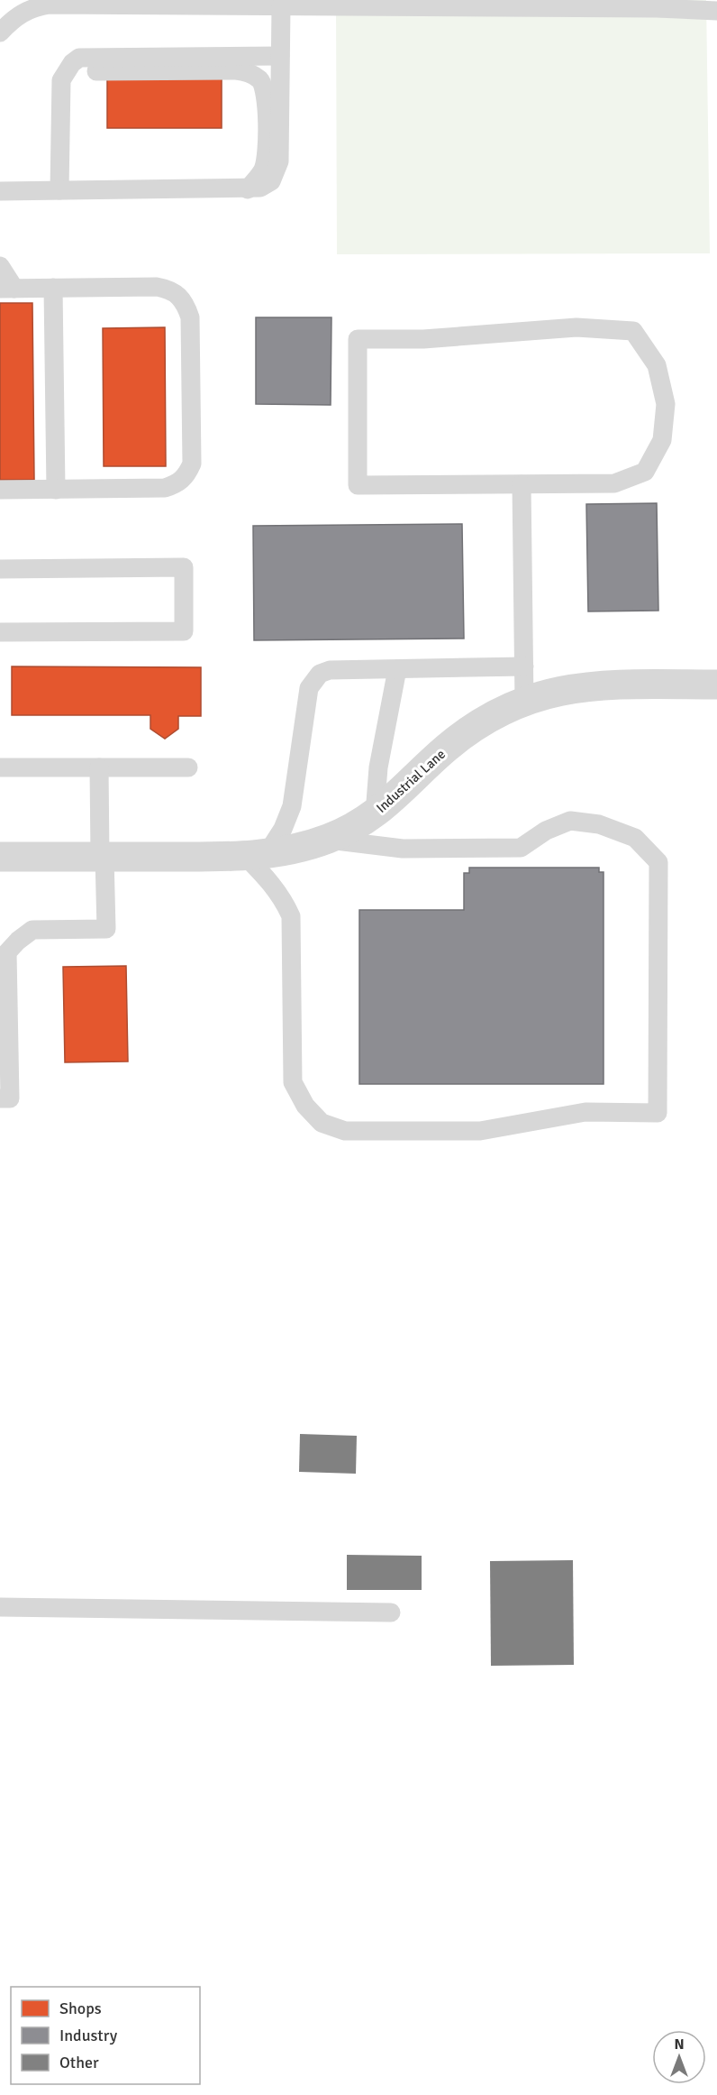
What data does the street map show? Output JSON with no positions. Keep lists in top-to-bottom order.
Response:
{
  "streets": {
    "street": ["Industrial Lane"]
  },
  "legend": ["Shops", "Industry", "Other"],
  "north": "top"
}
